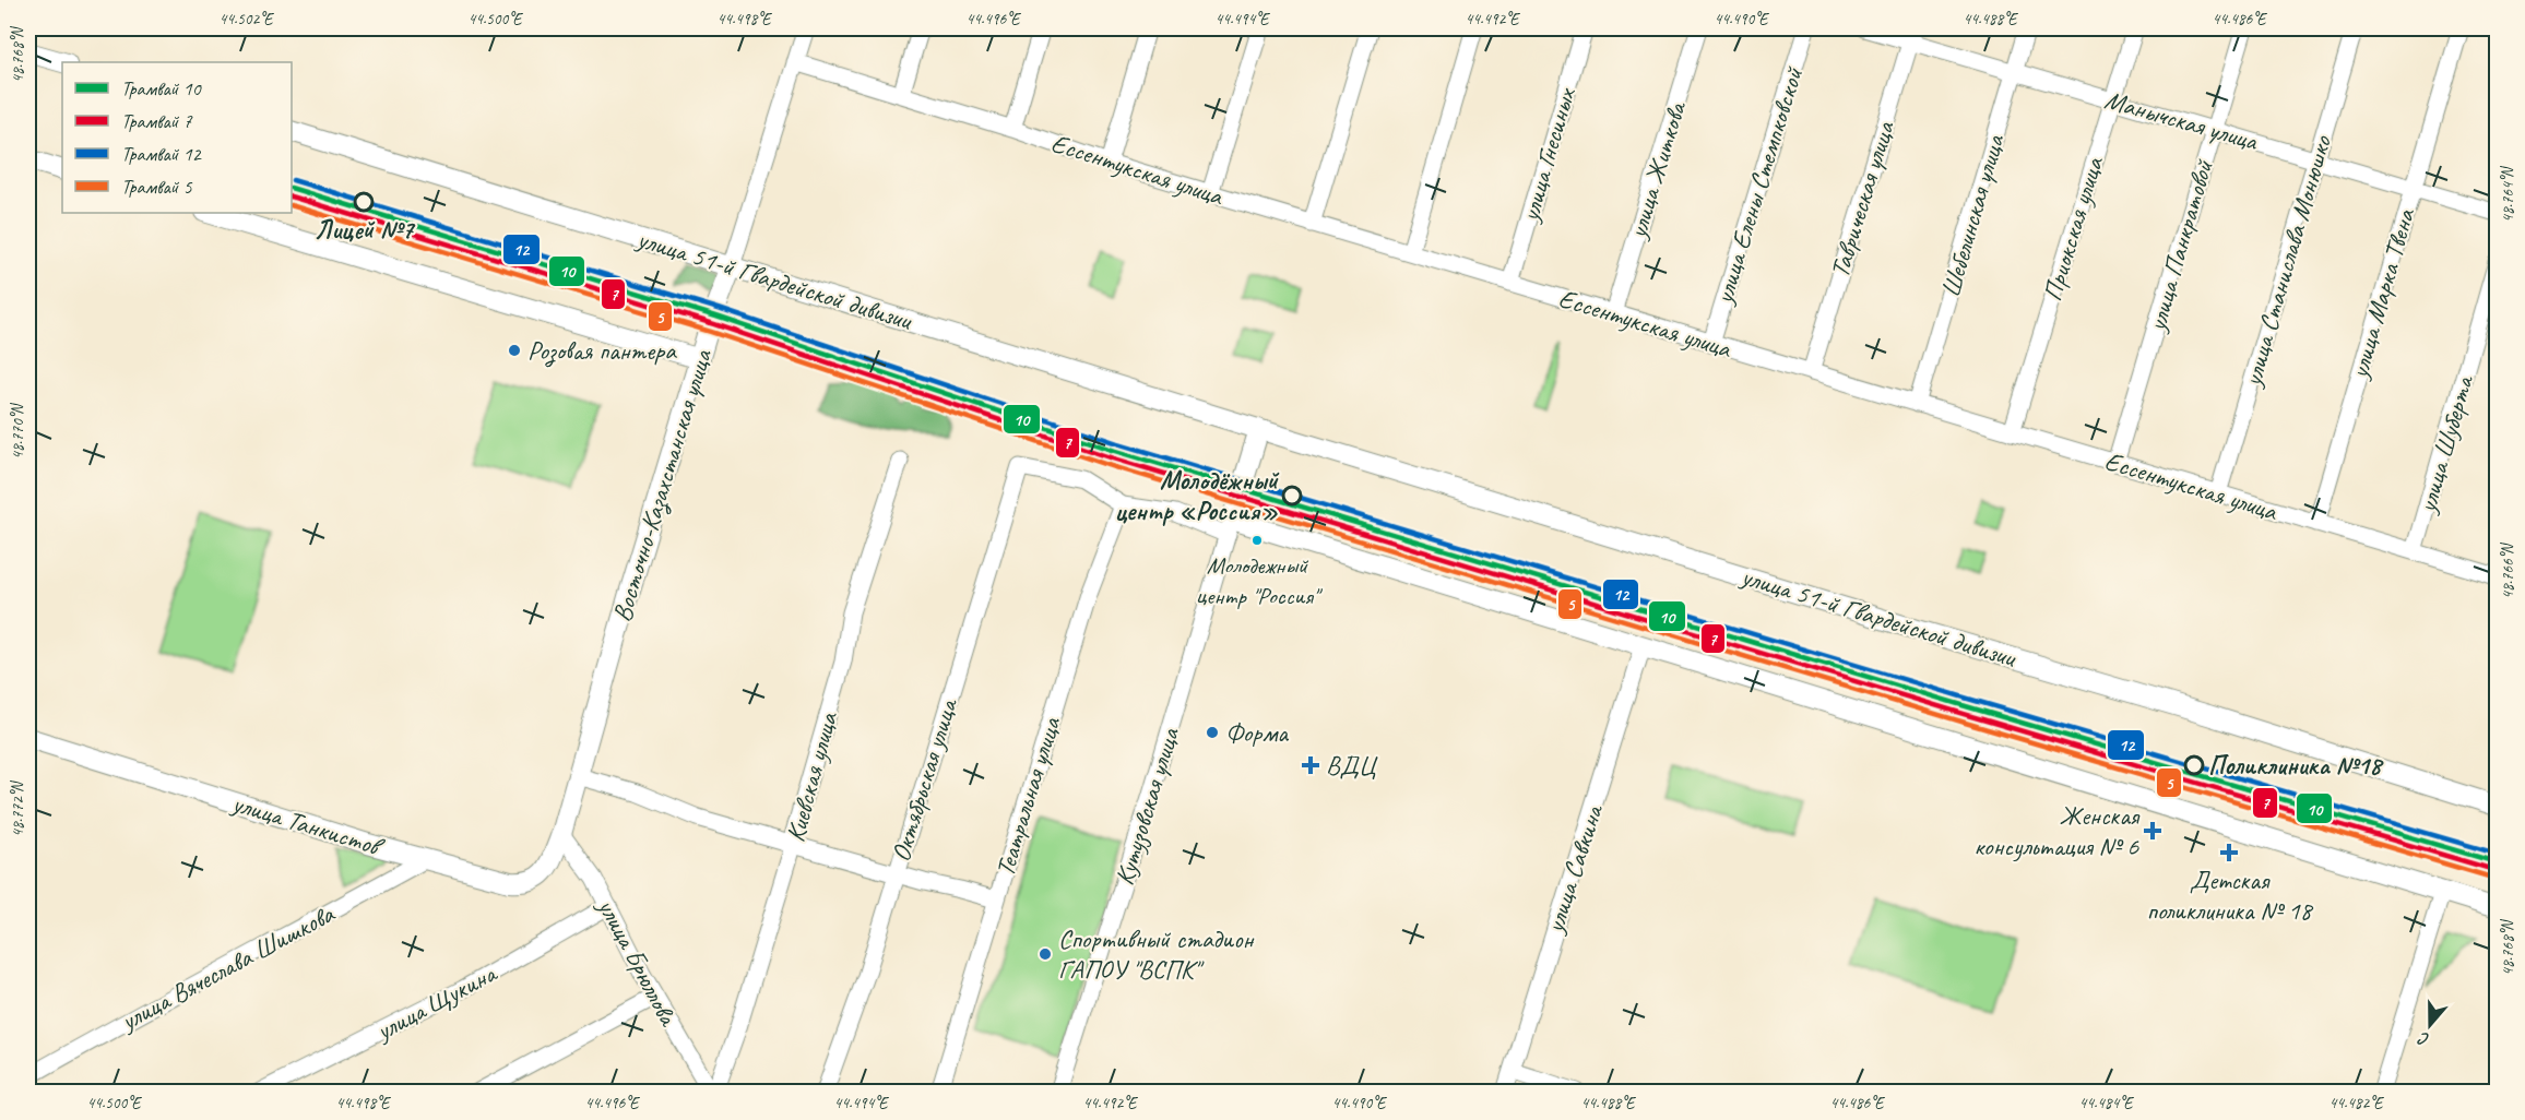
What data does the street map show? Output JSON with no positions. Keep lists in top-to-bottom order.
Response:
{
  "streets": {
    "main road": ["улица 51-й Гвардейской дивизии", "Восточно-Казахстанская улица", "улица Танкистов"],
    "street": [
      "Манычская улица",
      "улица Гнесиных",
      "Ессентукская улица",
      "улица Житкова",
      "улица Елены Стемпковской",
      "Таврическая улица",
      "Шебелинская улица",
      "Приокская улица",
      "улица Панкратовой",
      "улица Станислава Монюшко",
      "улица Марка Твена",
      "улица Шуберта",
      "Киевская улица",
      "Октябрьская улица",
      "Театральная улица",
      "Кутузовская улица",
      "улица Савкина",
      "улица Брюллова",
      "улица Вячеслава Шишкова",
      "улица Щукина"
    ]
  },
  "crossings": [
    ["Манычская улица", "Таврическая улица"],
    ["Манычская улица", "Шебелинская улица"],
    ["Манычская улица", "Приокская улица"],
    ["Манычская улица", "улица Панкратовой"],
    ["Манычская улица", "улица Станислава Монюшко"],
    ["Манычская улица", "улица Марка Твена"],
    ["улица Гнесиных", "Ессентукская улица"],
    ["Ессентукская улица", "улица Житкова"],
    ["Ессентукская улица", "улица Елены Стемпковской"],
    ["Ессентукская улица", "Таврическая улица"],
    ["Ессентукская улица", "Шебелинская улица"],
    ["Ессентукская улица", "Приокская улица"],
    ["Ессентукская улица", "улица Панкратовой"],
    ["Ессентукская улица", "улица Станислава Монюшко"],
    ["Ессентукская улица", "улица Марка Твена"],
    ["Ессентукская улица", "улица Шуберта"],
    ["Ессентукская улица", "Восточно-Казахстанская улица"],
    ["улица 51-й Гвардейской дивизии", "Восточно-Казахстанская улица"],
    ["Восточно-Казахстанская улица", "улица Танкистов"],
    ["Восточно-Казахстанская улица", "улица Брюллова"],
    ["Киевская улица", "улица Брюллова"],
    ["Октябрьская улица", "Театральная улица"],
    ["улица Танкистов", "улица Брюллова"],
    ["улица Танкистов", "улица Вячеслава Шишкова"],
    ["улица Брюллова", "улица Щукина"]
  ],
  "places": {
    "other": [
      "Лицей №7",
      "Розовая пантера",
      "Молодёжный центр «Россия»",
      "Молодежный центр \"Россия\"",
      "Форма",
      "Поликлиника №18",
      "Спортивный стадион ГАПОУ \"ВСПК\""
    ],
    "health": ["ВДЦ", "Женская консультация № 6", "Детская поликлиника № 18"]
  },
  "lines": [
    "tram line 12",
    "tram line 10",
    "tram line 7",
    "tram line 5"
  ],
  "legend": [
    "Трамвай 10",
    "Трамвай 7",
    "Трамвай 12",
    "Трамвай 5"
  ],
  "north": "bottom",
  "coordinates": [
    "44.502°E",
    "44.500°E",
    "44.498°E",
    "44.496°E",
    "44.494°E",
    "44.492°E",
    "44.490°E",
    "44.488°E",
    "44.486°E",
    "48.768°N",
    "48.764°N",
    "48.770°N",
    "48.766°N",
    "48.772°N",
    "44.484°E",
    "44.482°E"
  ]
}
